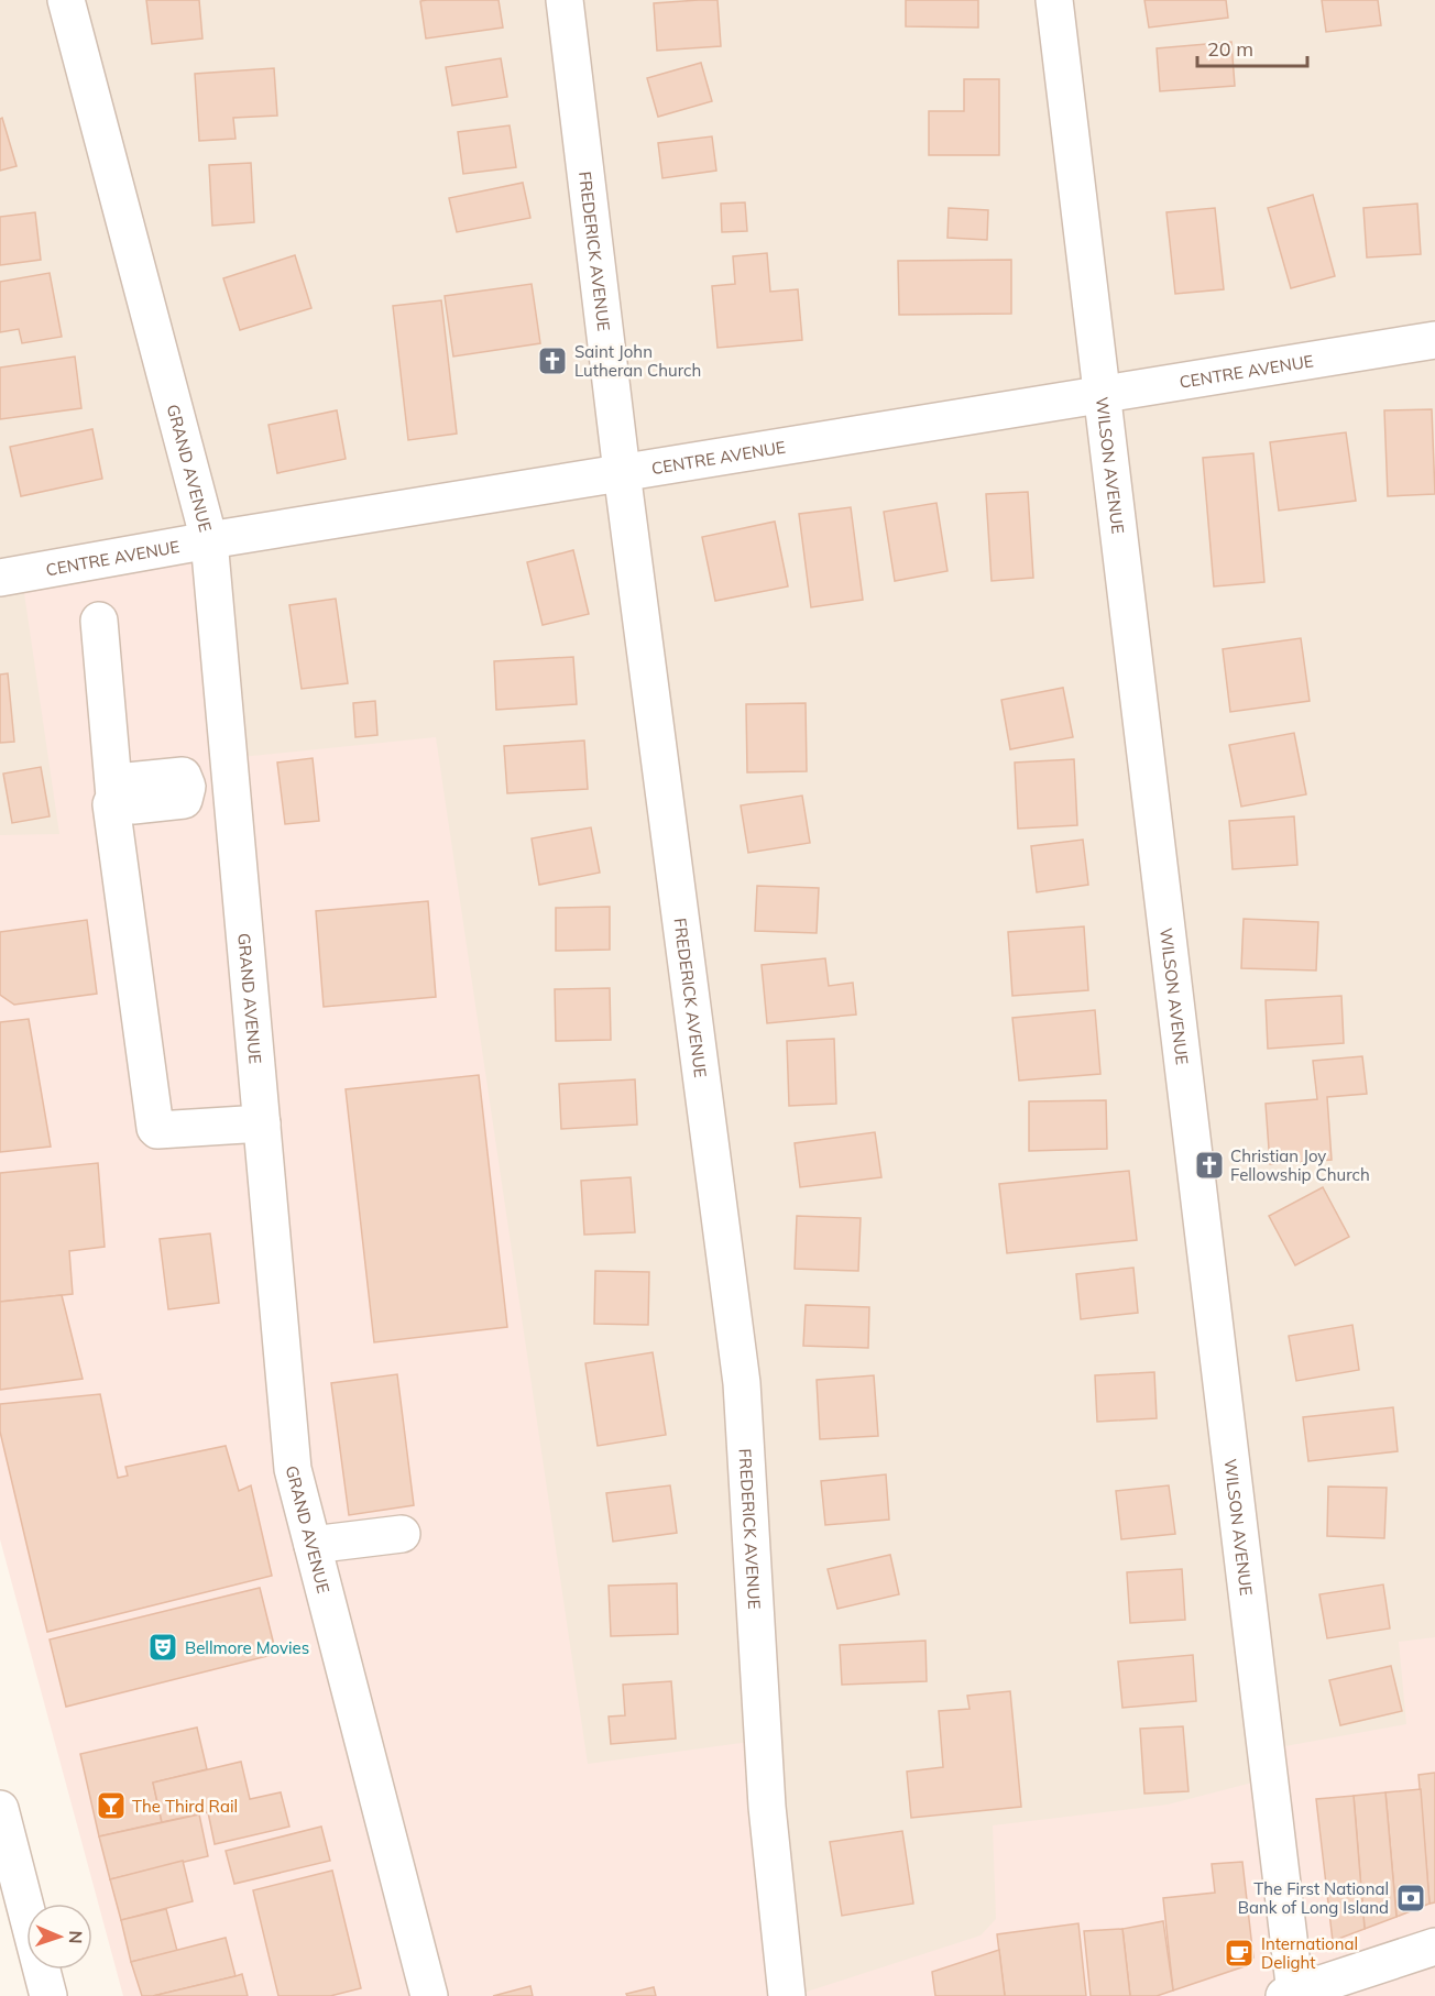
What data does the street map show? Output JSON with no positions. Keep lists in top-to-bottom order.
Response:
{
  "streets": {
    "street": [
      "FREDERICK AVENUE",
      "CENTRE AVENUE",
      "WILSON AVENUE",
      "GRAND AVENUE"
    ]
  },
  "crossings": [
    ["FREDERICK AVENUE", "CENTRE AVENUE"],
    ["CENTRE AVENUE", "WILSON AVENUE"],
    ["CENTRE AVENUE", "GRAND AVENUE"]
  ],
  "places": {
    "church": ["Saint John Lutheran Church", "Christian Joy Fellowship Church"],
    "theatre": ["Bellmore Movies"],
    "bar": ["The Third Rail"],
    "bank": ["The First National Bank of Long Island"],
    "cafe": ["International Delight"]
  },
  "scale_bar": "20 m",
  "north": "right"
}
